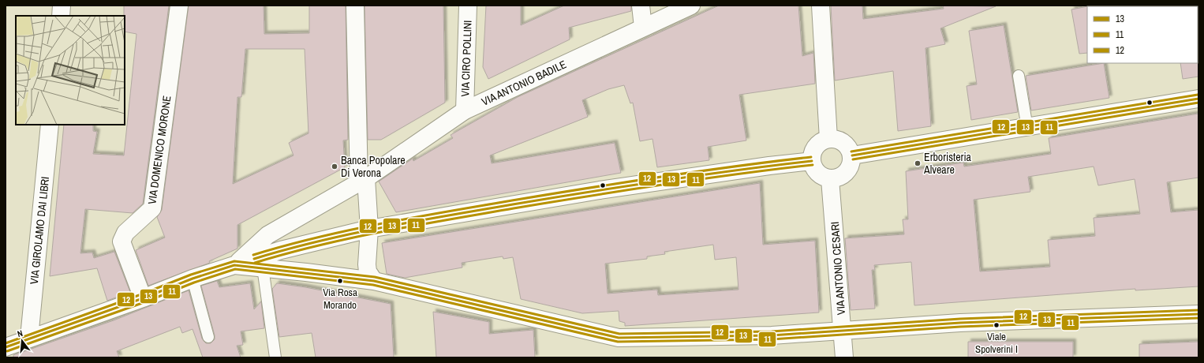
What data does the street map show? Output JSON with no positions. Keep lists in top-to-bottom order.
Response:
{
  "streets": {
    "street": [
      "VIA CIRO POLLINI",
      "VIA ANTONIO BADILE",
      "VIA DOMENICO MORONE",
      "VIA GIROLAMO DAI LIBRI",
      "VIA ANTONIO CESARI"
    ]
  },
  "crossings": [
    ["VIA CIRO POLLINI", "VIA ANTONIO BADILE"]
  ],
  "places": [
    "Erboristeria Alveare",
    "Banca Popolare Di Verona",
    "Via Rosa Morando",
    "Viale Spolverini I"
  ],
  "lines": ["transit line 12", "transit line 13", "transit line 11"],
  "legend": ["13", "11", "12"],
  "north": "top"
}
